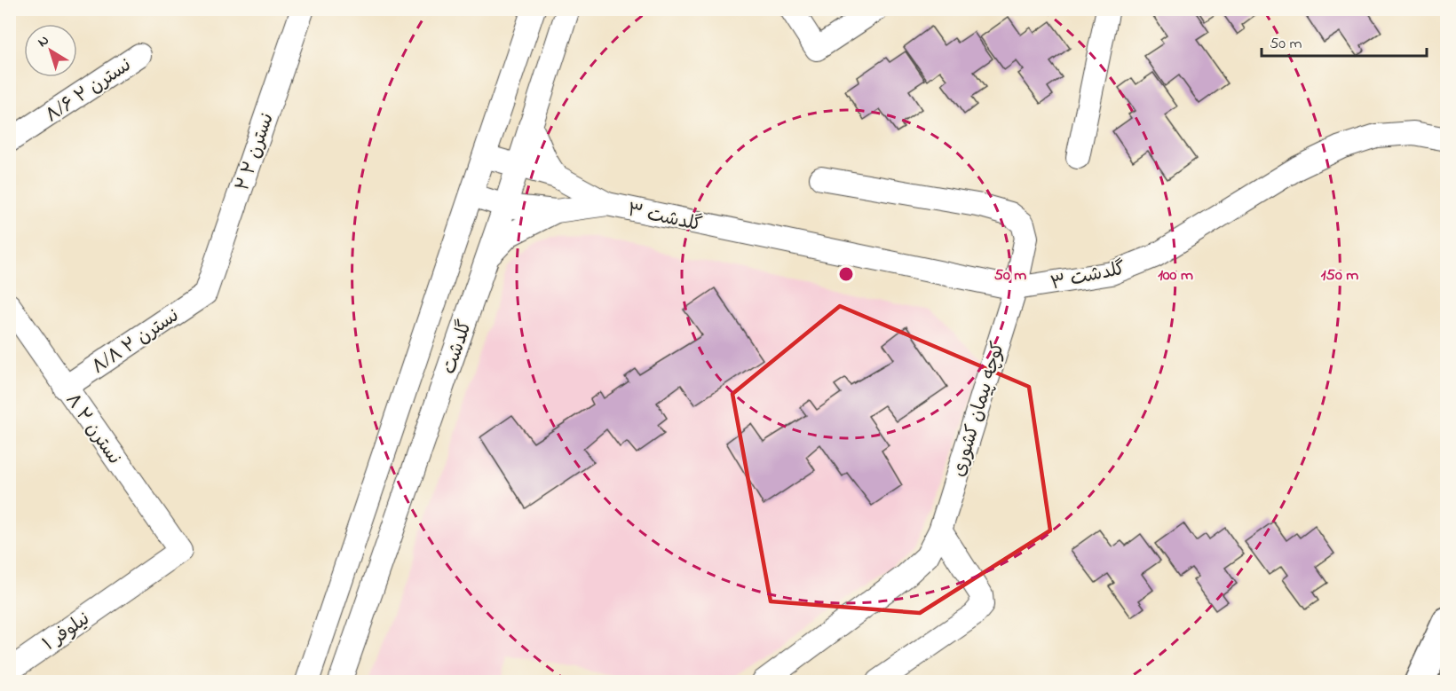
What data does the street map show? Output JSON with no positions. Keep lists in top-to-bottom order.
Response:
{
  "streets": {
    "street": [
      "۸/۶ نسترن ۲",
      "۲ نسترن ۲",
      "گلدشت ۳",
      "۸/۸ نسترن ۲",
      "گلدشت",
      "کوچه پیمان کشوری",
      "۸ نسترن ۲",
      "۱ نیلوفر"
    ]
  },
  "crossings": [
    ["۲ نسترن ۲", "۸/۸ نسترن ۲"],
    ["گلدشت ۳", "کوچه پیمان کشوری"],
    ["۸/۸ نسترن ۲", "۸ نسترن ۲"],
    ["۸ نسترن ۲", "۱ نیلوفر"]
  ],
  "scale_bar": "50 m",
  "north": "top left",
  "rings": ["50 m", "100 m", "150 m"]
}
